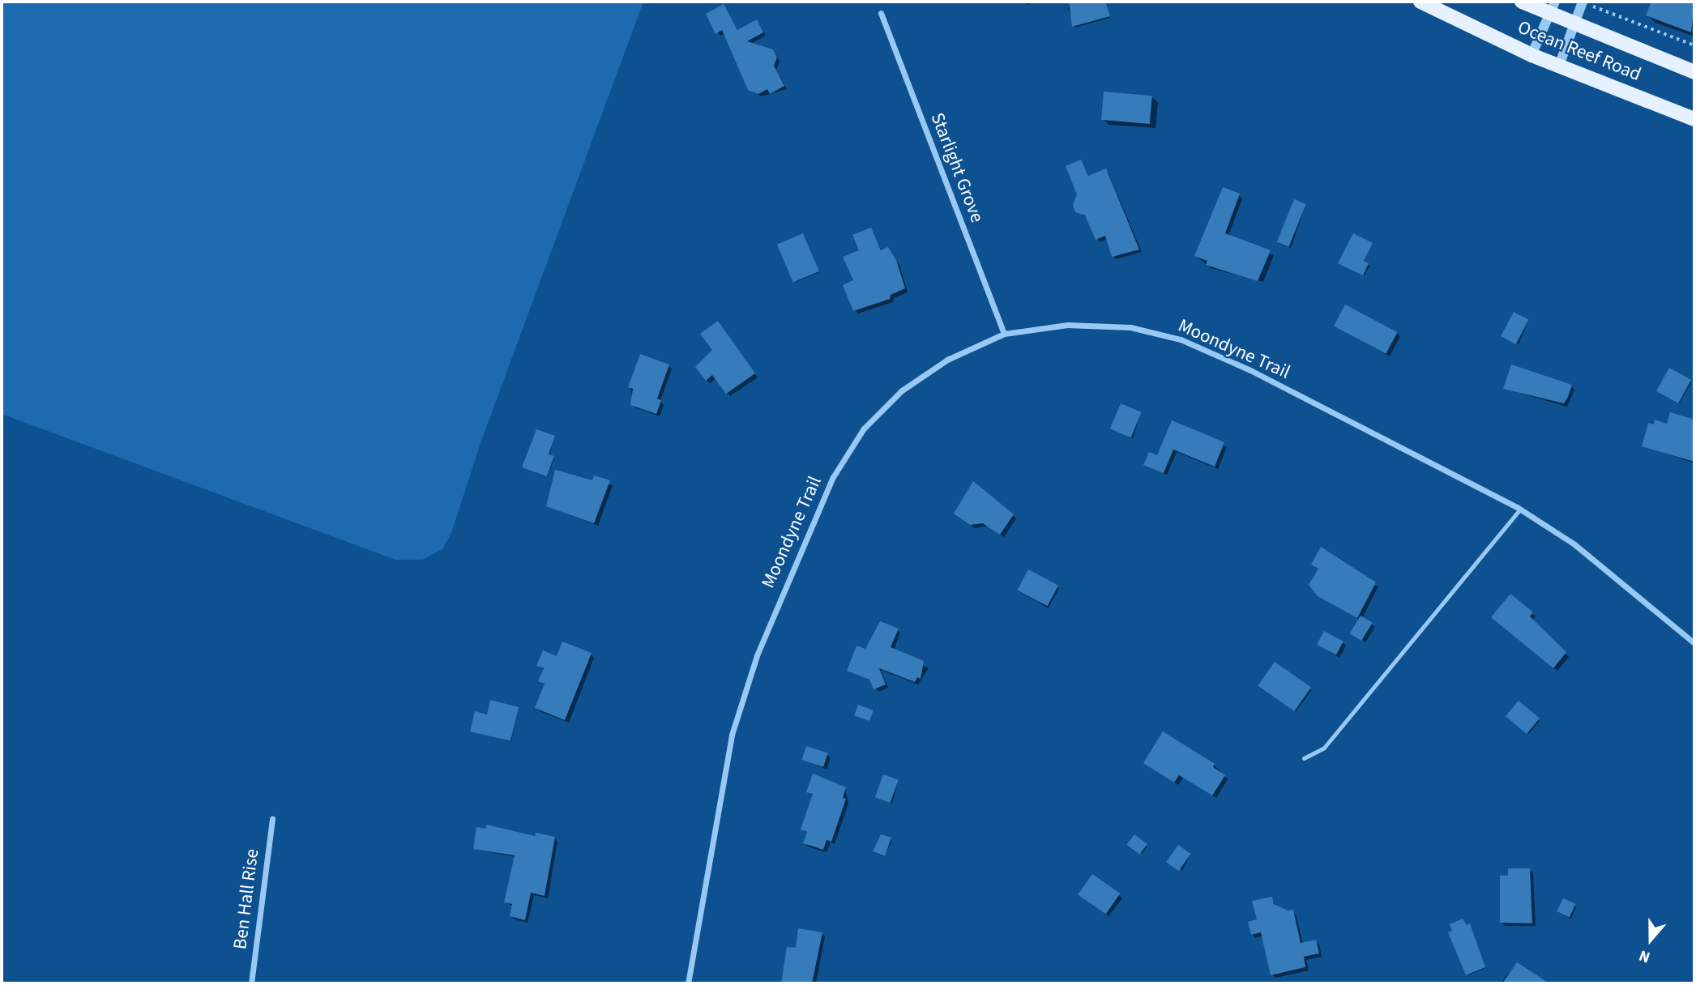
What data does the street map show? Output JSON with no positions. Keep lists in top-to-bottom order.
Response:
{
  "streets": {
    "main road": ["Ocean Reef Road"],
    "street": ["Starlight Grove", "Moondyne Trail", "Ben Hall Rise"]
  },
  "crossings": [
    ["Starlight Grove", "Moondyne Trail"]
  ],
  "north": "bottom"
}
